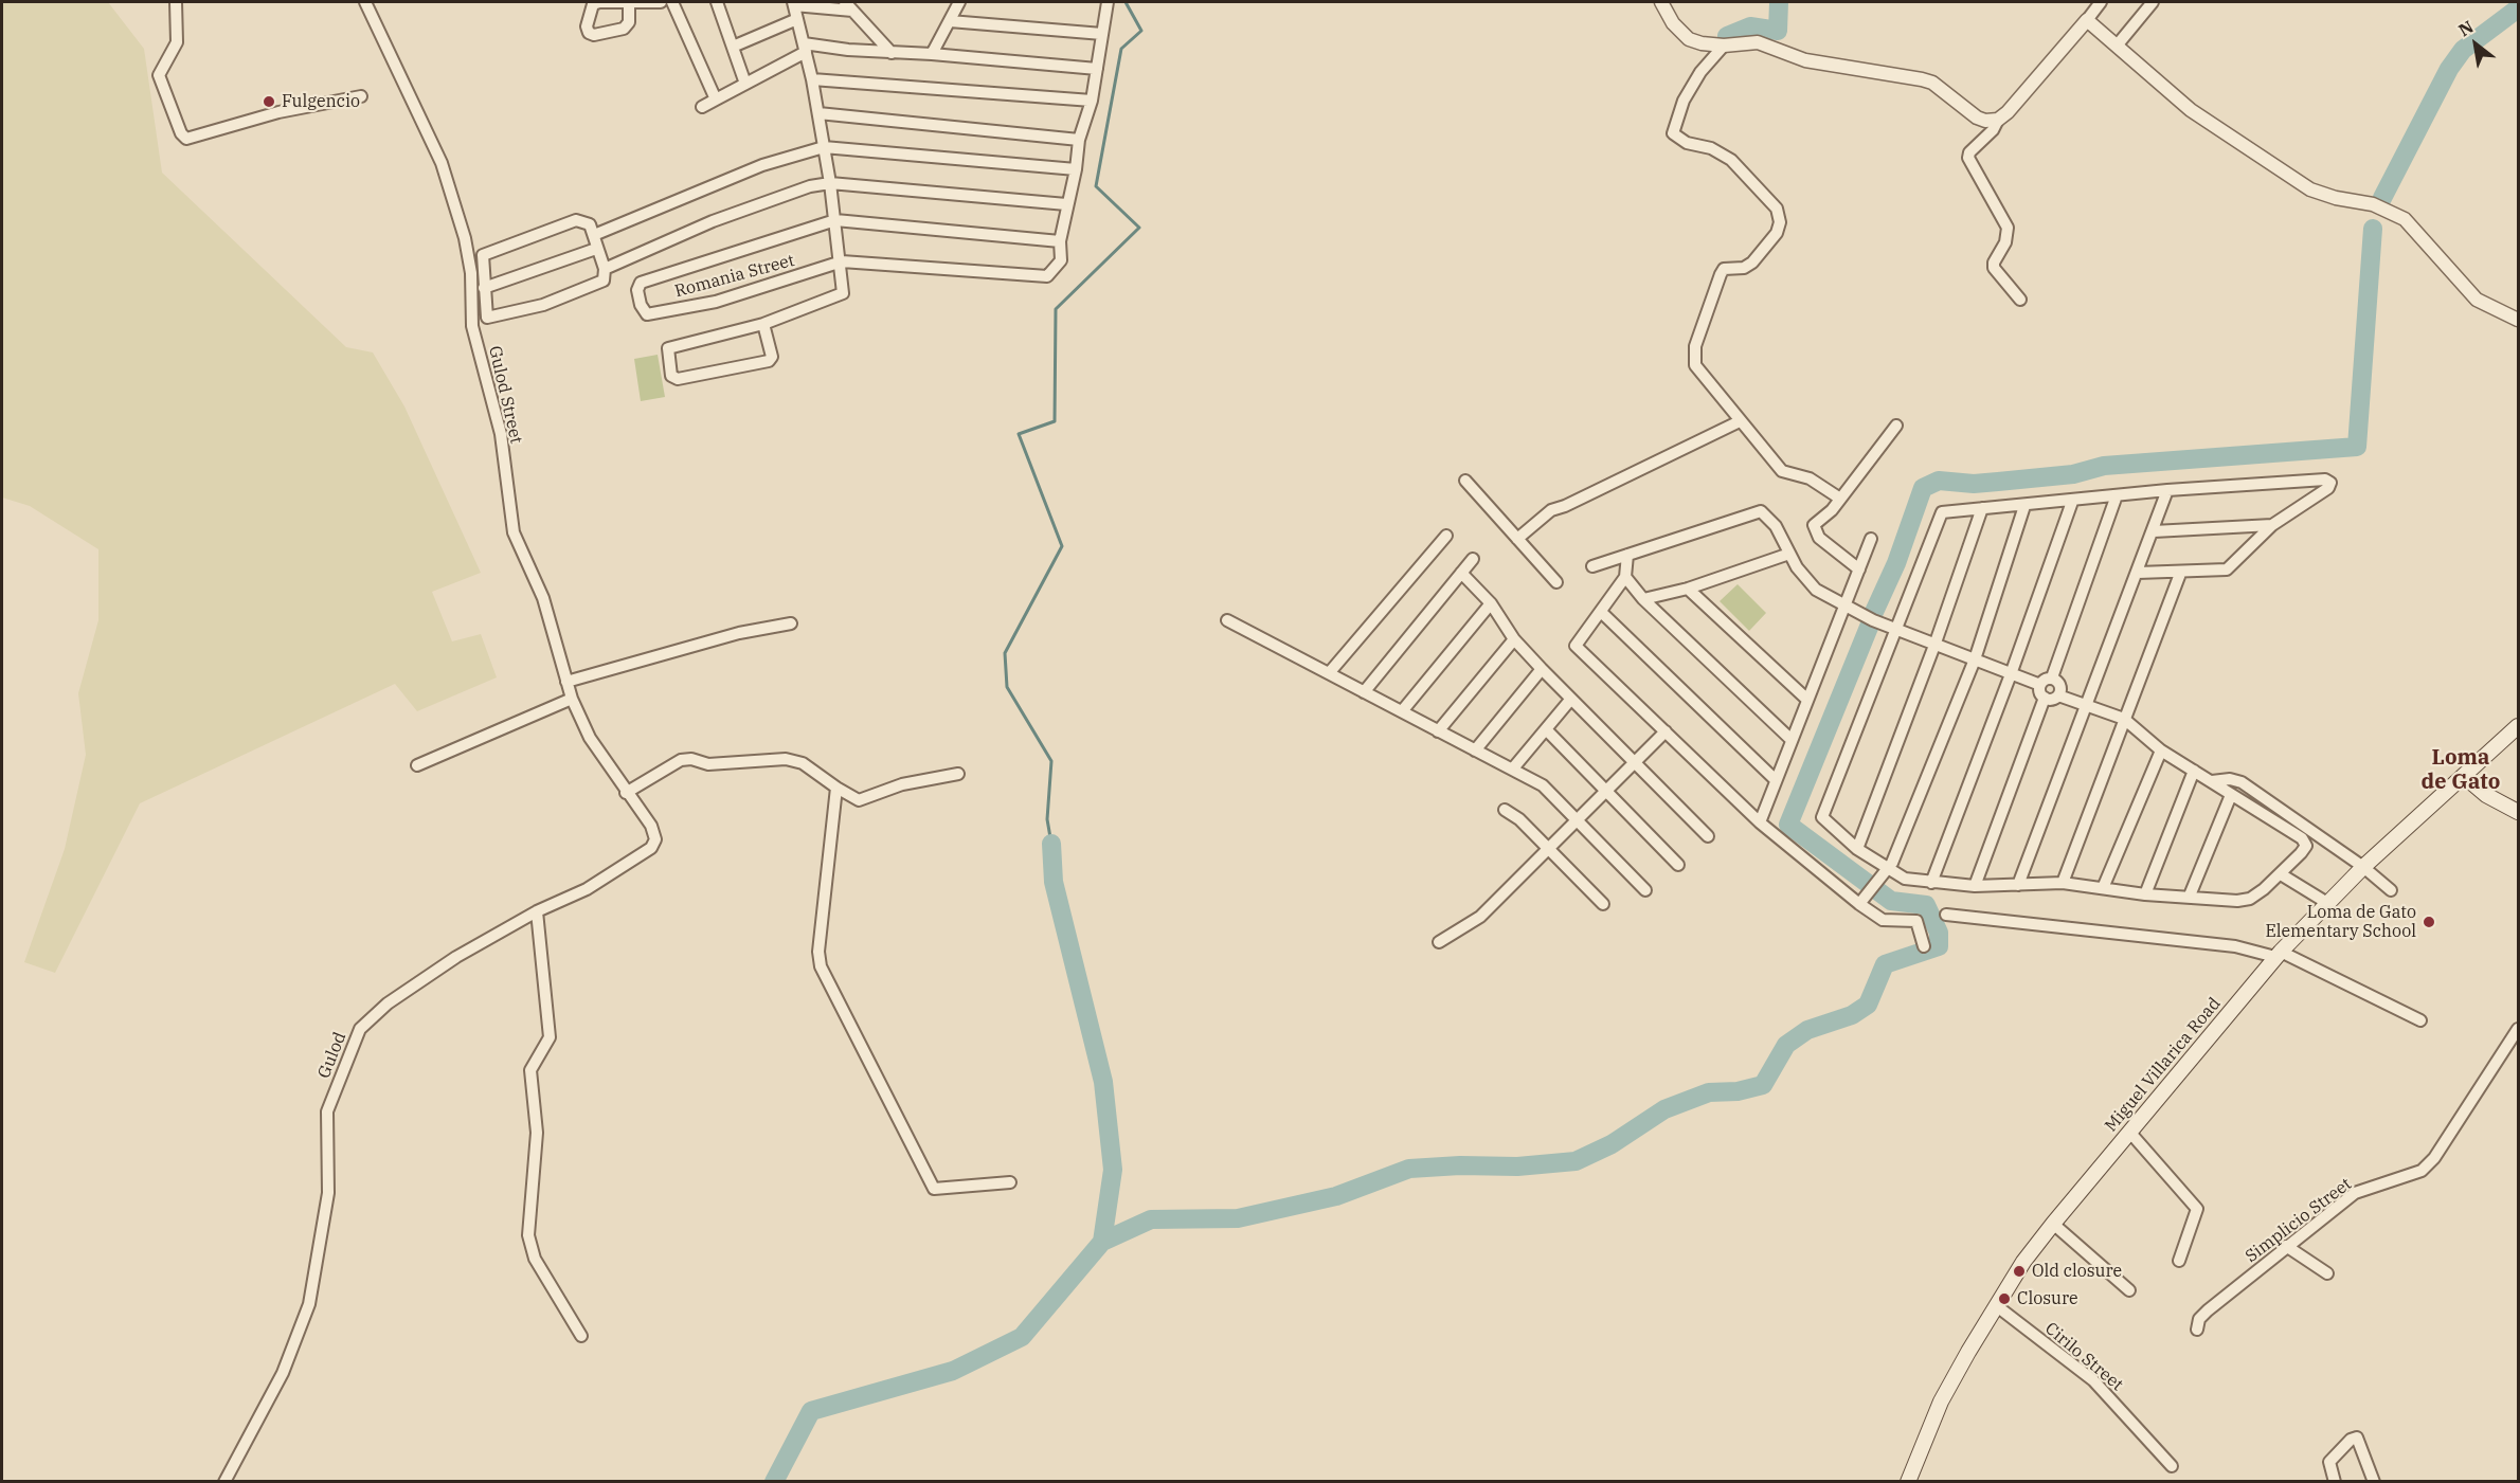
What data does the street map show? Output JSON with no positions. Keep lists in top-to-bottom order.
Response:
{
  "streets": {
    "main road": ["Miguel Villarica Road"],
    "street": [
      "Romania Street",
      "Gulod Street",
      "Gulod",
      "Simplicio Street",
      "Cirilo Street"
    ]
  },
  "crossings": [
    ["Gulod Street", "Gulod"],
    ["Miguel Villarica Road", "Cirilo Street"]
  ],
  "districts": ["Loma de Gato"],
  "places": [
    "Fulgencio",
    "Loma de Gato Elementary School",
    "Old closure",
    "Closure"
  ],
  "north": "top left"
}
